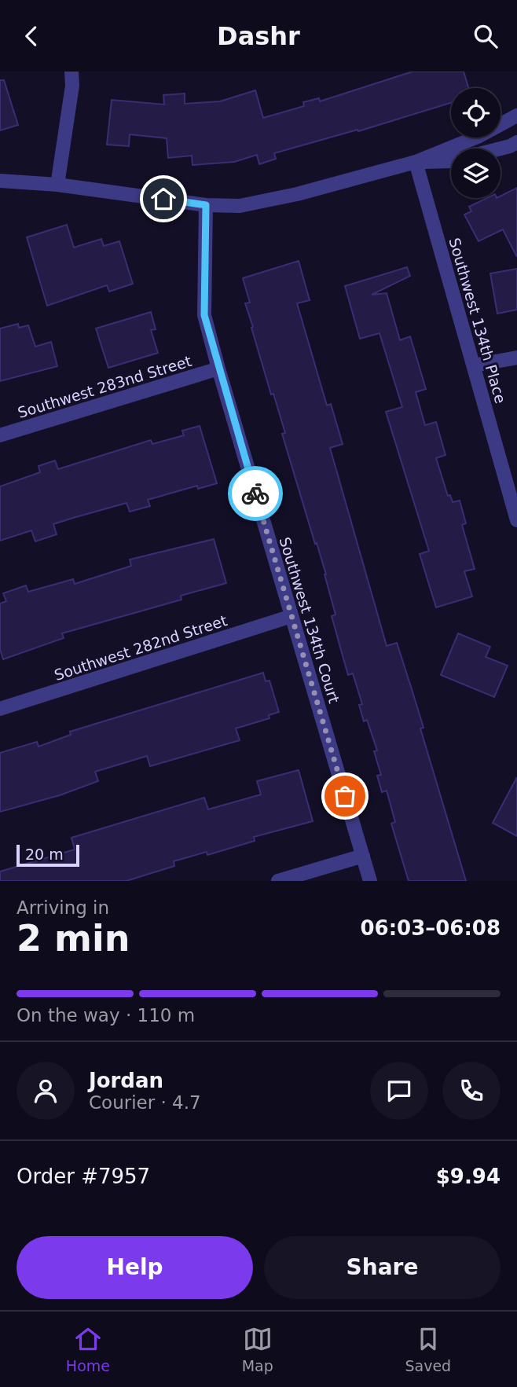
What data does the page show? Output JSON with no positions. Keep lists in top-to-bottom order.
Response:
{
  "streets": {
    "street": [
      "Southwest 134th Place",
      "Southwest 283nd Street",
      "Southwest 134th Court",
      "Southwest 282nd Street"
    ]
  },
  "crossings": [
    ["Southwest 283nd Street", "Southwest 134th Court"],
    ["Southwest 134th Court", "Southwest 282nd Street"]
  ],
  "scale_bar": "20 m",
  "page": {
    "header": "Dashr",
    "scale": "20 m",
    "heading": ["2 min", "Arriving in", "06:03–06:08"],
    "panel": [
      "Jordan",
      "Courier · 4.7",
      "Order #7957",
      "$9.94"
    ],
    "bar": "On the way · 110 m",
    "buttons": ["Help", "Share"],
    "tabs": ["Home", "Map", "Saved"]
  }
}
